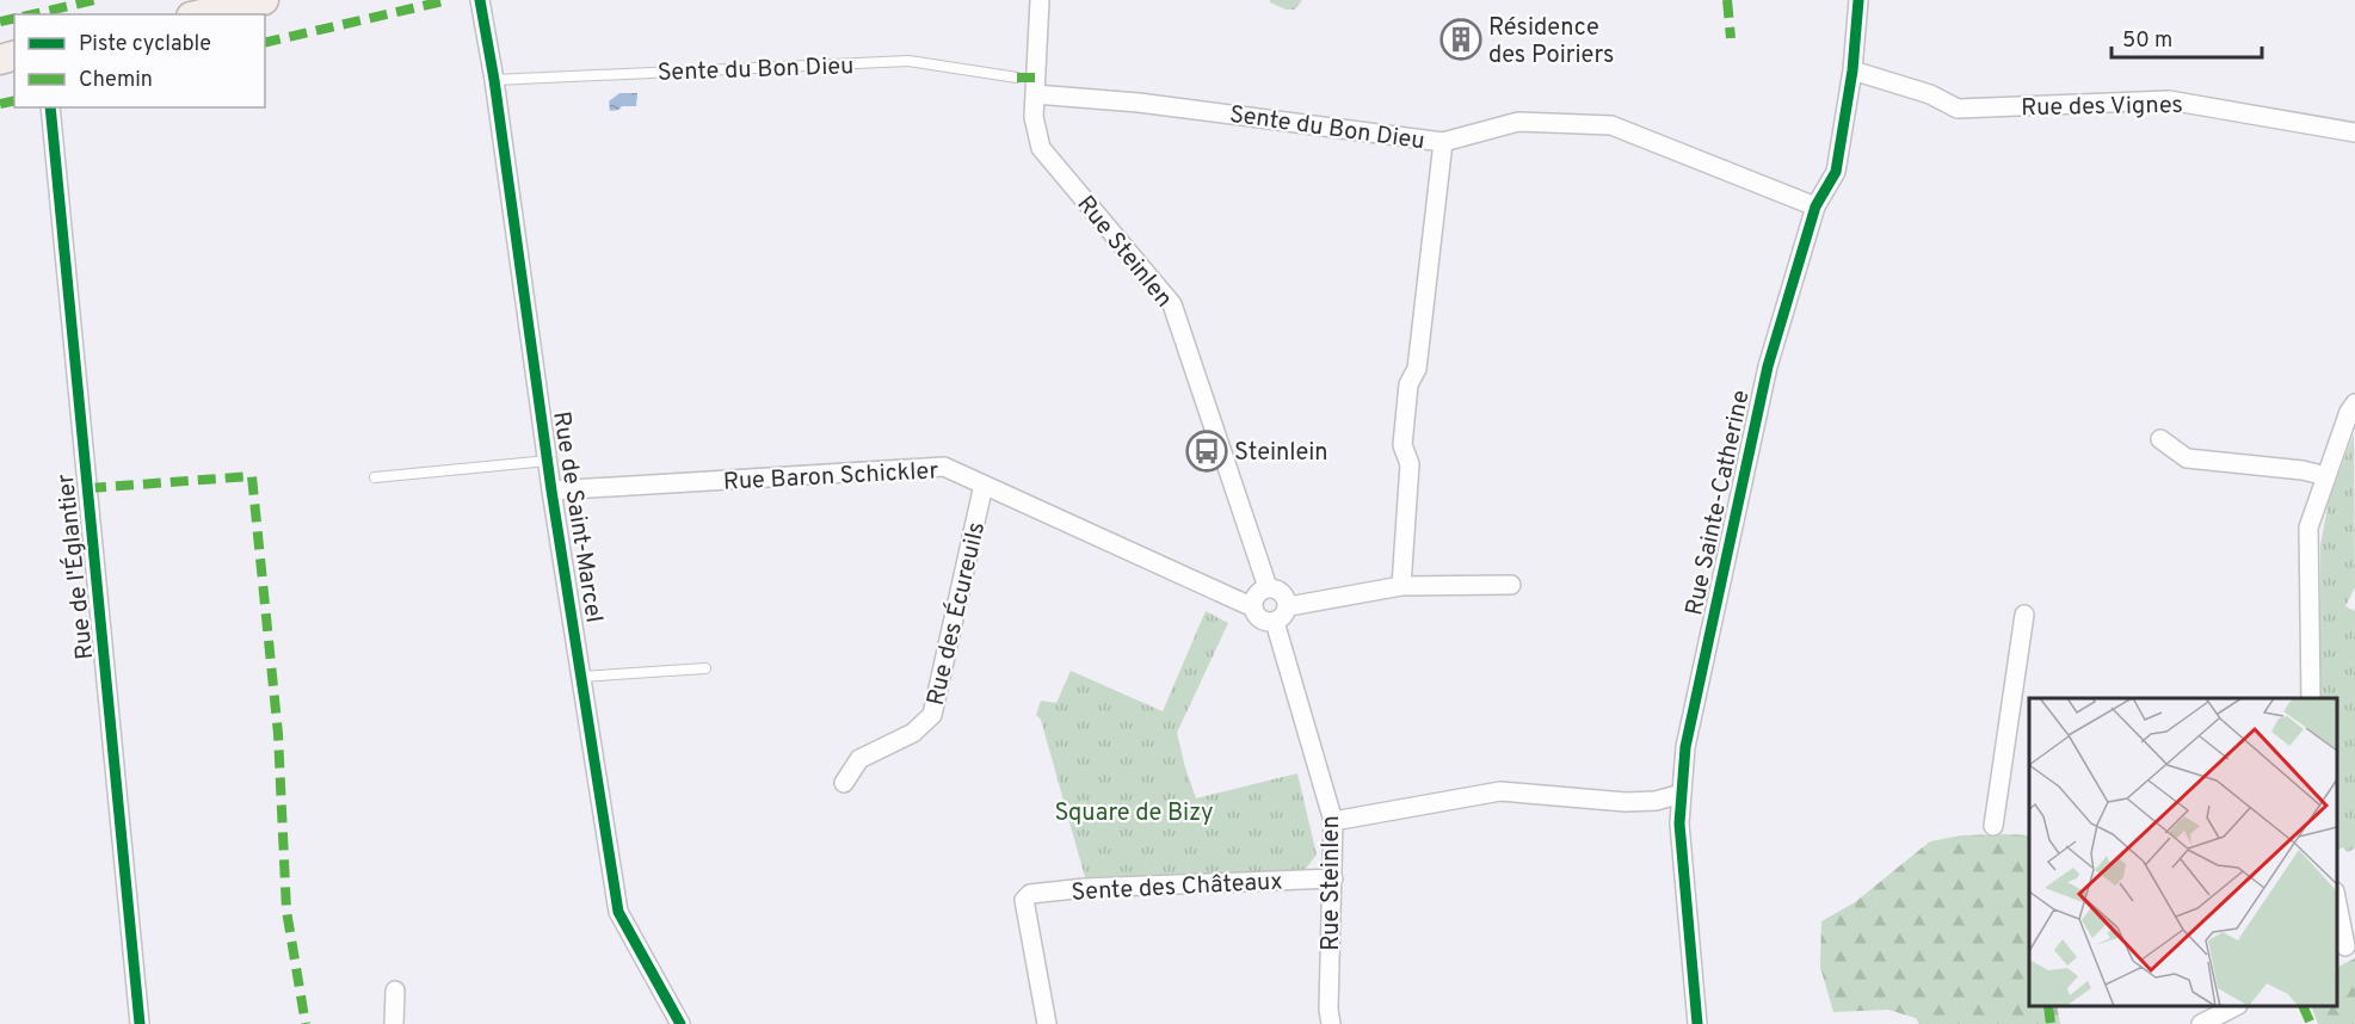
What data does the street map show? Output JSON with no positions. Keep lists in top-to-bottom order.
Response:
{
  "streets": {
    "street": [
      "Sente du Bon Dieu",
      "Rue des Vignes",
      "Rue Steinlen",
      "Rue Baron Schickler",
      "Rue Sainte-Catherine",
      "Rue de Saint-Marcel",
      "Rue de l'Églantier",
      "Rue des Écureuils",
      "Sente des Châteaux"
    ]
  },
  "crossings": [
    ["Sente du Bon Dieu", "Rue Steinlen"],
    ["Sente du Bon Dieu", "Rue Sainte-Catherine"],
    ["Sente du Bon Dieu", "Rue de Saint-Marcel"],
    ["Rue des Vignes", "Rue Sainte-Catherine"],
    ["Rue Steinlen", "Rue Baron Schickler"],
    ["Rue Steinlen", "Sente des Châteaux"],
    ["Rue Baron Schickler", "Rue de Saint-Marcel"],
    ["Rue Baron Schickler", "Rue des Écureuils"]
  ],
  "parks": ["Square de Bizy"],
  "places": {
    "building": ["Résidence des Poiriers"],
    "bus stop": ["Steinlein"]
  },
  "legend": ["Piste cyclable", "Chemin"],
  "scale_bar": "50 m"
}
